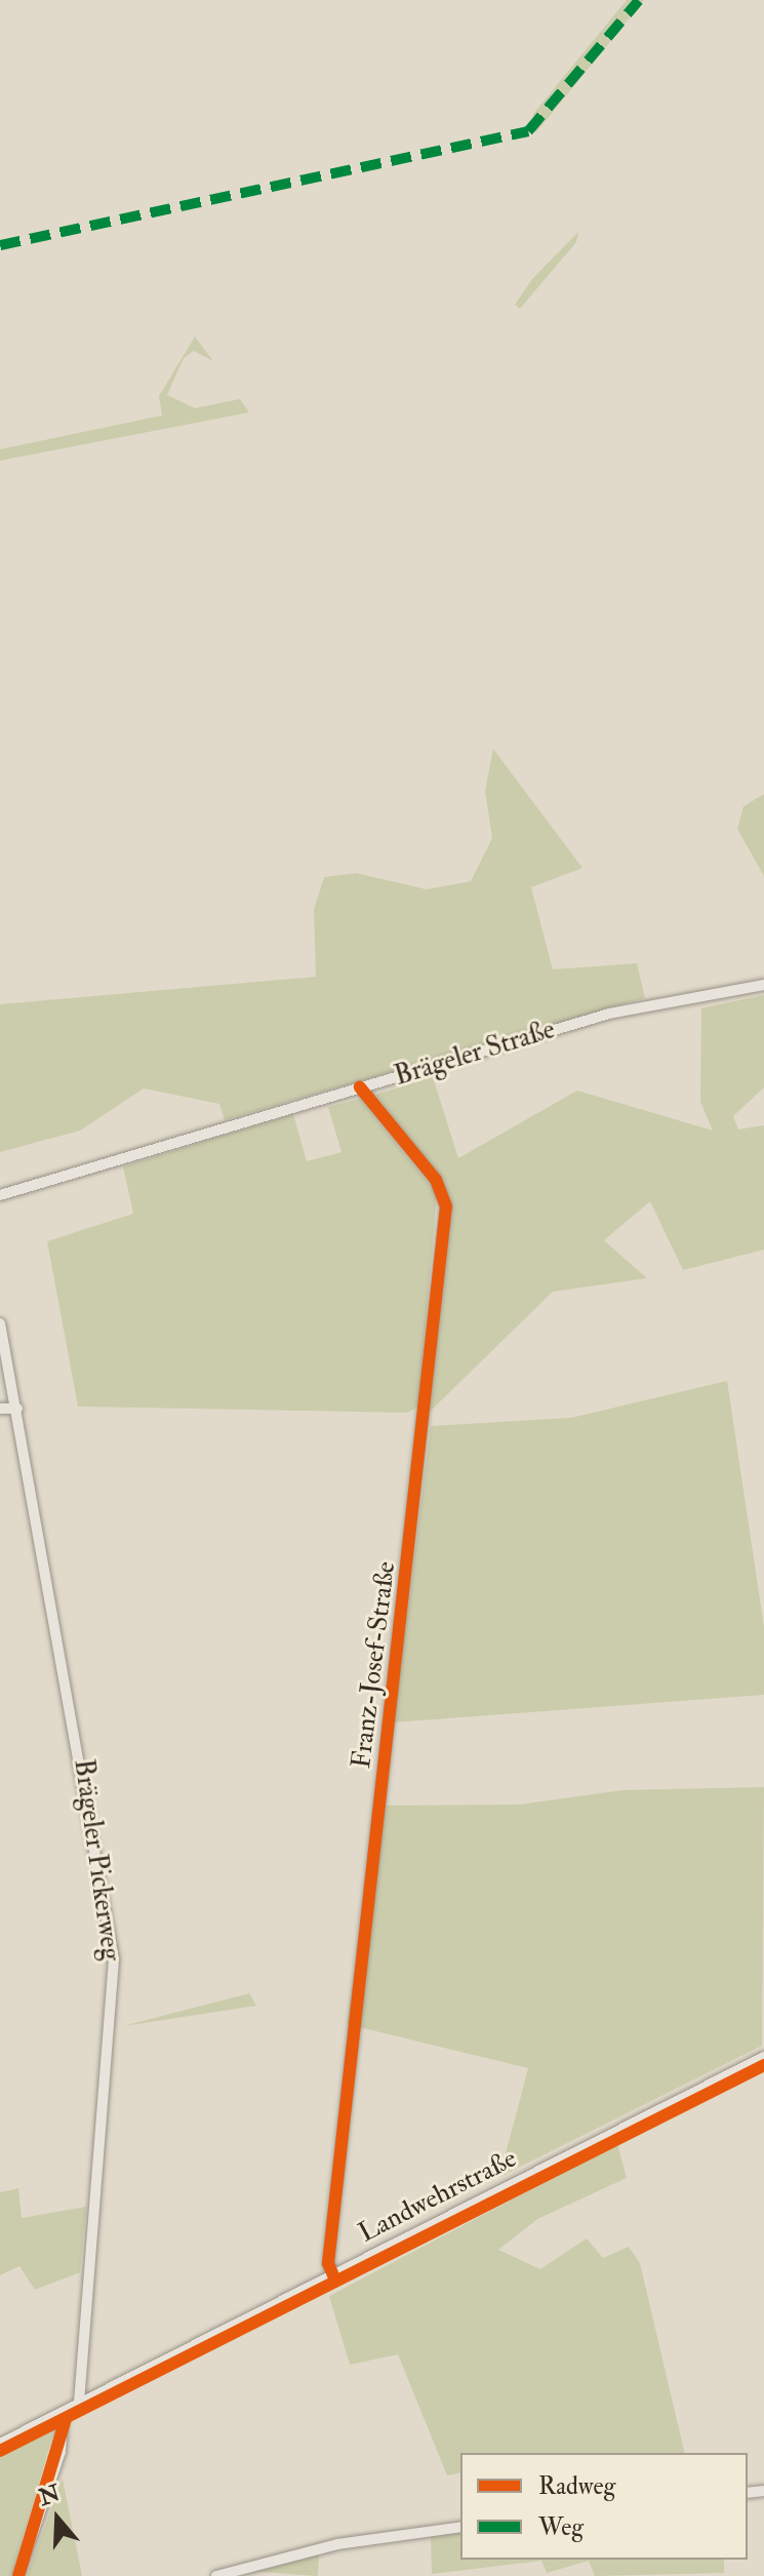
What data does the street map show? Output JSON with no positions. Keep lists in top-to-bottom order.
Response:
{
  "streets": {
    "street": [
      "Brägeler Straße",
      "Franz-Josef-Straße",
      "Brägeler Pickerweg",
      "Landwehrstraße"
    ]
  },
  "crossings": [
    ["Brägeler Straße", "Franz-Josef-Straße"],
    ["Franz-Josef-Straße", "Landwehrstraße"],
    ["Brägeler Pickerweg", "Landwehrstraße"]
  ],
  "legend": ["Radweg", "Weg"],
  "north": "top"
}
